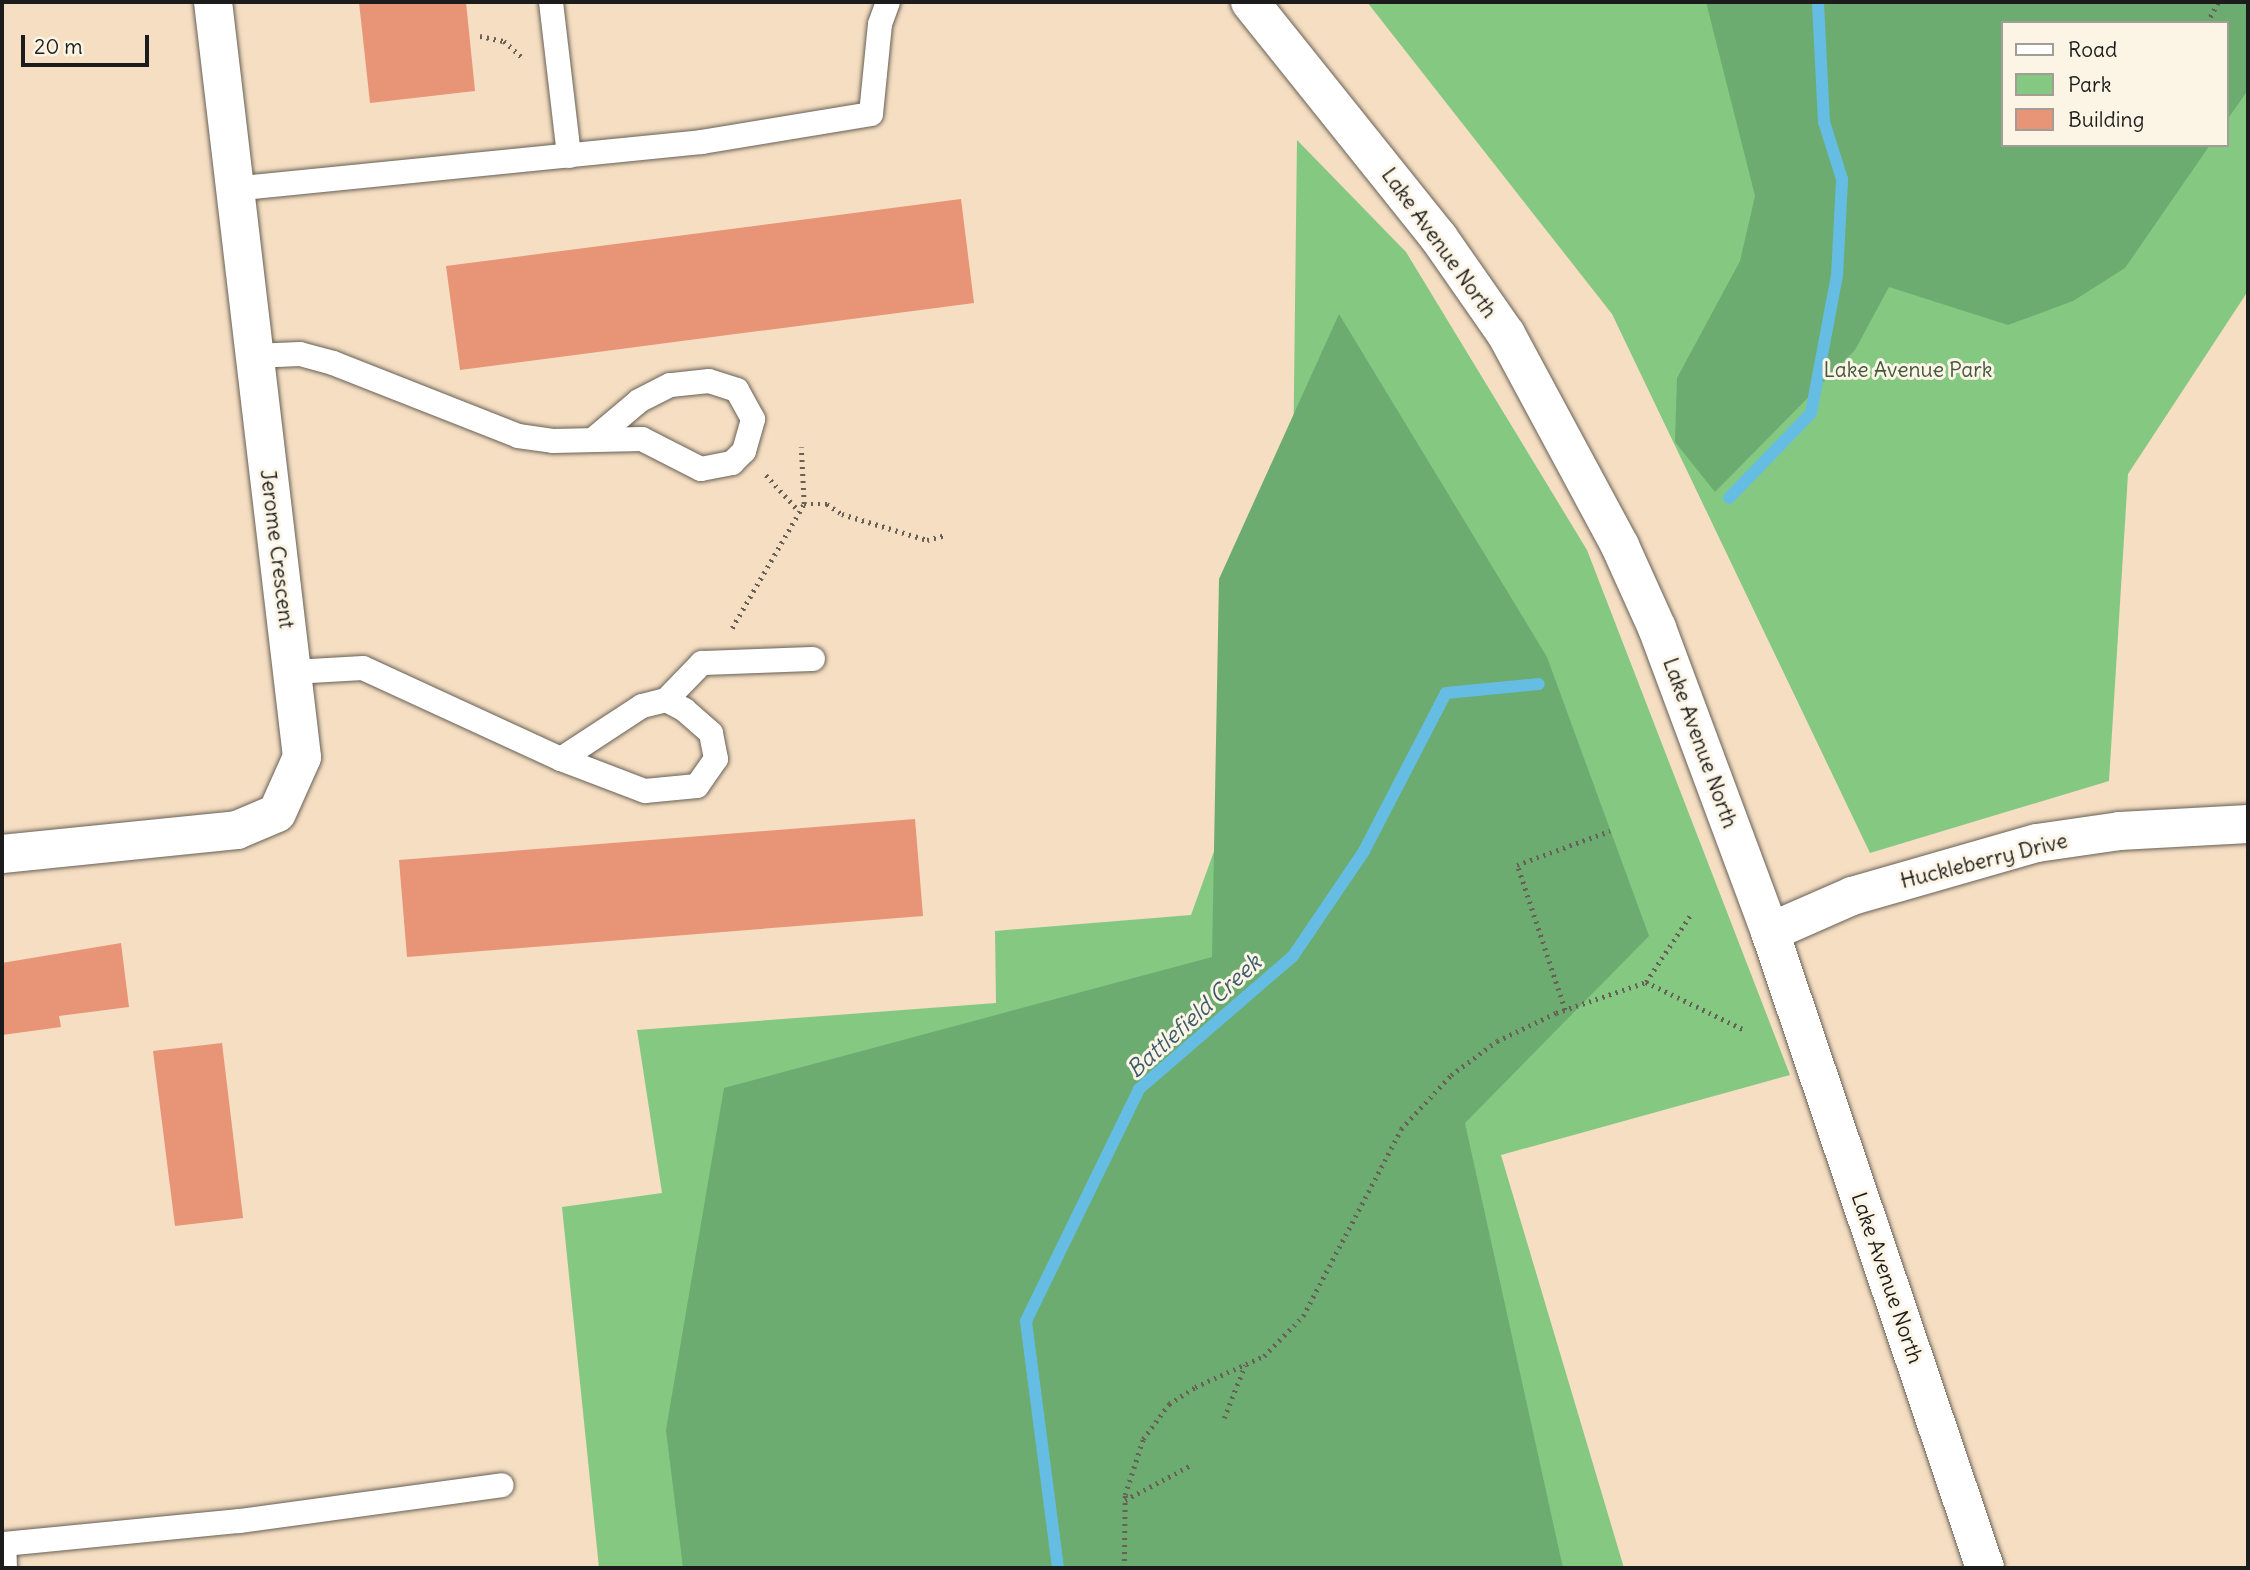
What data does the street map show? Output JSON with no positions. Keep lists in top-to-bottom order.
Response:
{
  "streets": {
    "street": ["Lake Avenue North", "Jerome Crescent", "Huckleberry Drive"]
  },
  "crossings": [
    ["Lake Avenue North", "Huckleberry Drive"]
  ],
  "water": ["Battlefield Creek"],
  "parks": ["Lake Avenue Park"],
  "legend": ["Road", "Park", "Building"],
  "scale_bar": "20 m"
}
